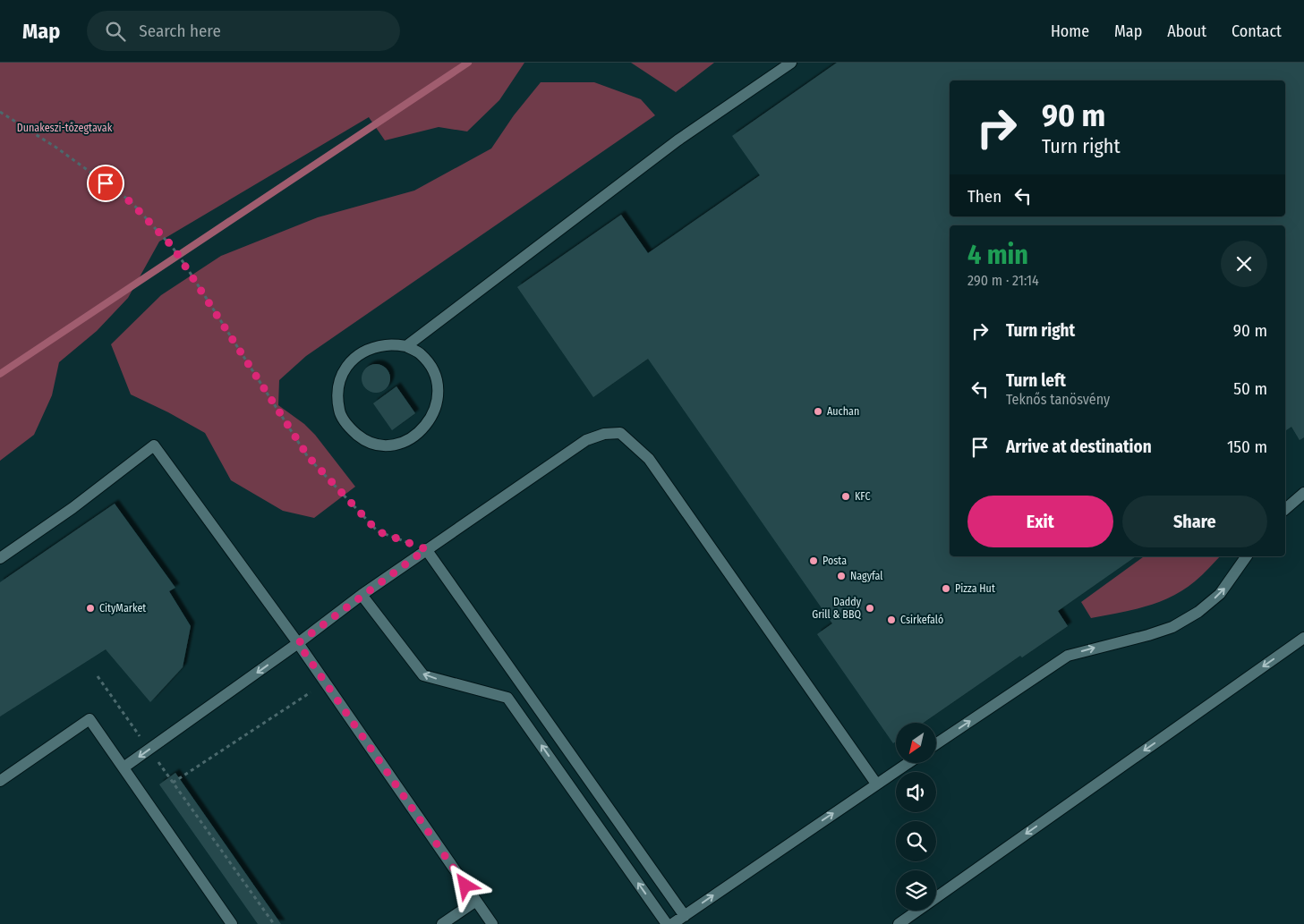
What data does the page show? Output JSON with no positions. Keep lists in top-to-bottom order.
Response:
{
  "parks": ["Dunakeszi-tőzegtavak"],
  "places": [
    "Auchan",
    "KFC",
    "Posta",
    "Nagyfal",
    "Pizza Hut",
    "CityMarket",
    "Daddy Grill & BBQ",
    "Csirkefaló"
  ],
  "north": "bottom left",
  "page": {
    "header": "Map",
    "search": "Search here",
    "nav": [
      "Home",
      "Map",
      "About",
      "Contact"
    ],
    "turn": ["90 m", "Turn right"],
    "then": "Then",
    "heading": ["4 min", "290 m · 21:14"],
    "list": [
      {
        "name": "Turn right",
        "value": "90 m"
      },
      {
        "name": "Turn left",
        "note": "Teknős tanösvény",
        "value": "50 m"
      },
      {
        "name": "Arrive at destination",
        "value": "150 m"
      }
    ],
    "buttons": ["Exit", "Share"]
  }
}
